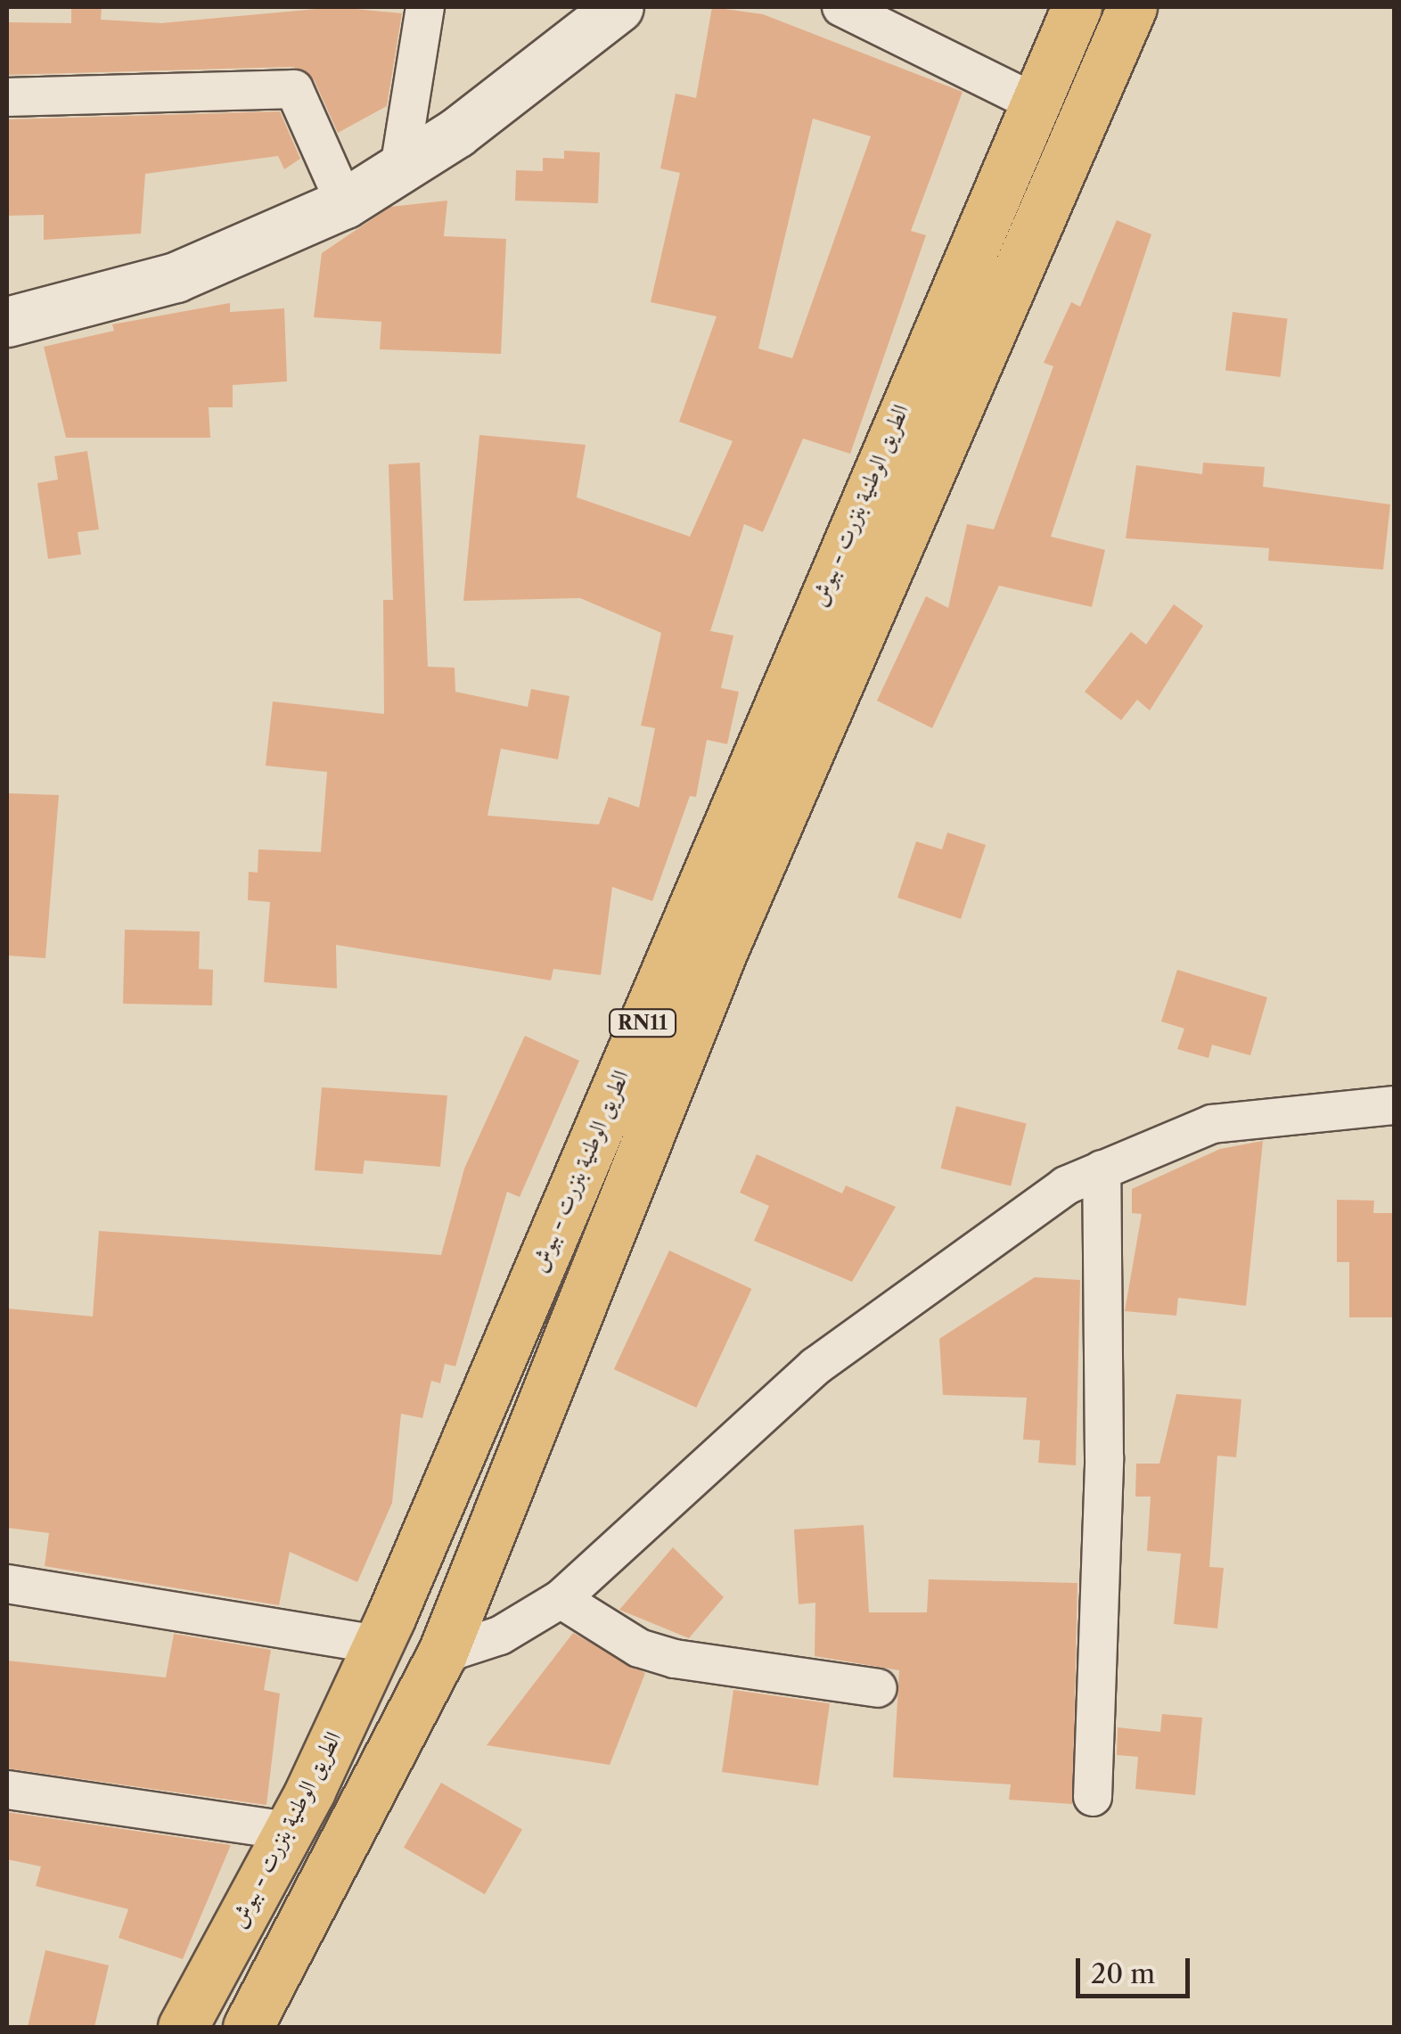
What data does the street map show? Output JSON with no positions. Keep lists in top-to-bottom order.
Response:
{
  "streets": {
    "main road": ["الطريق الوطنية بنزرت - ببوش", "RN11"]
  },
  "scale_bar": "20 m"
}
